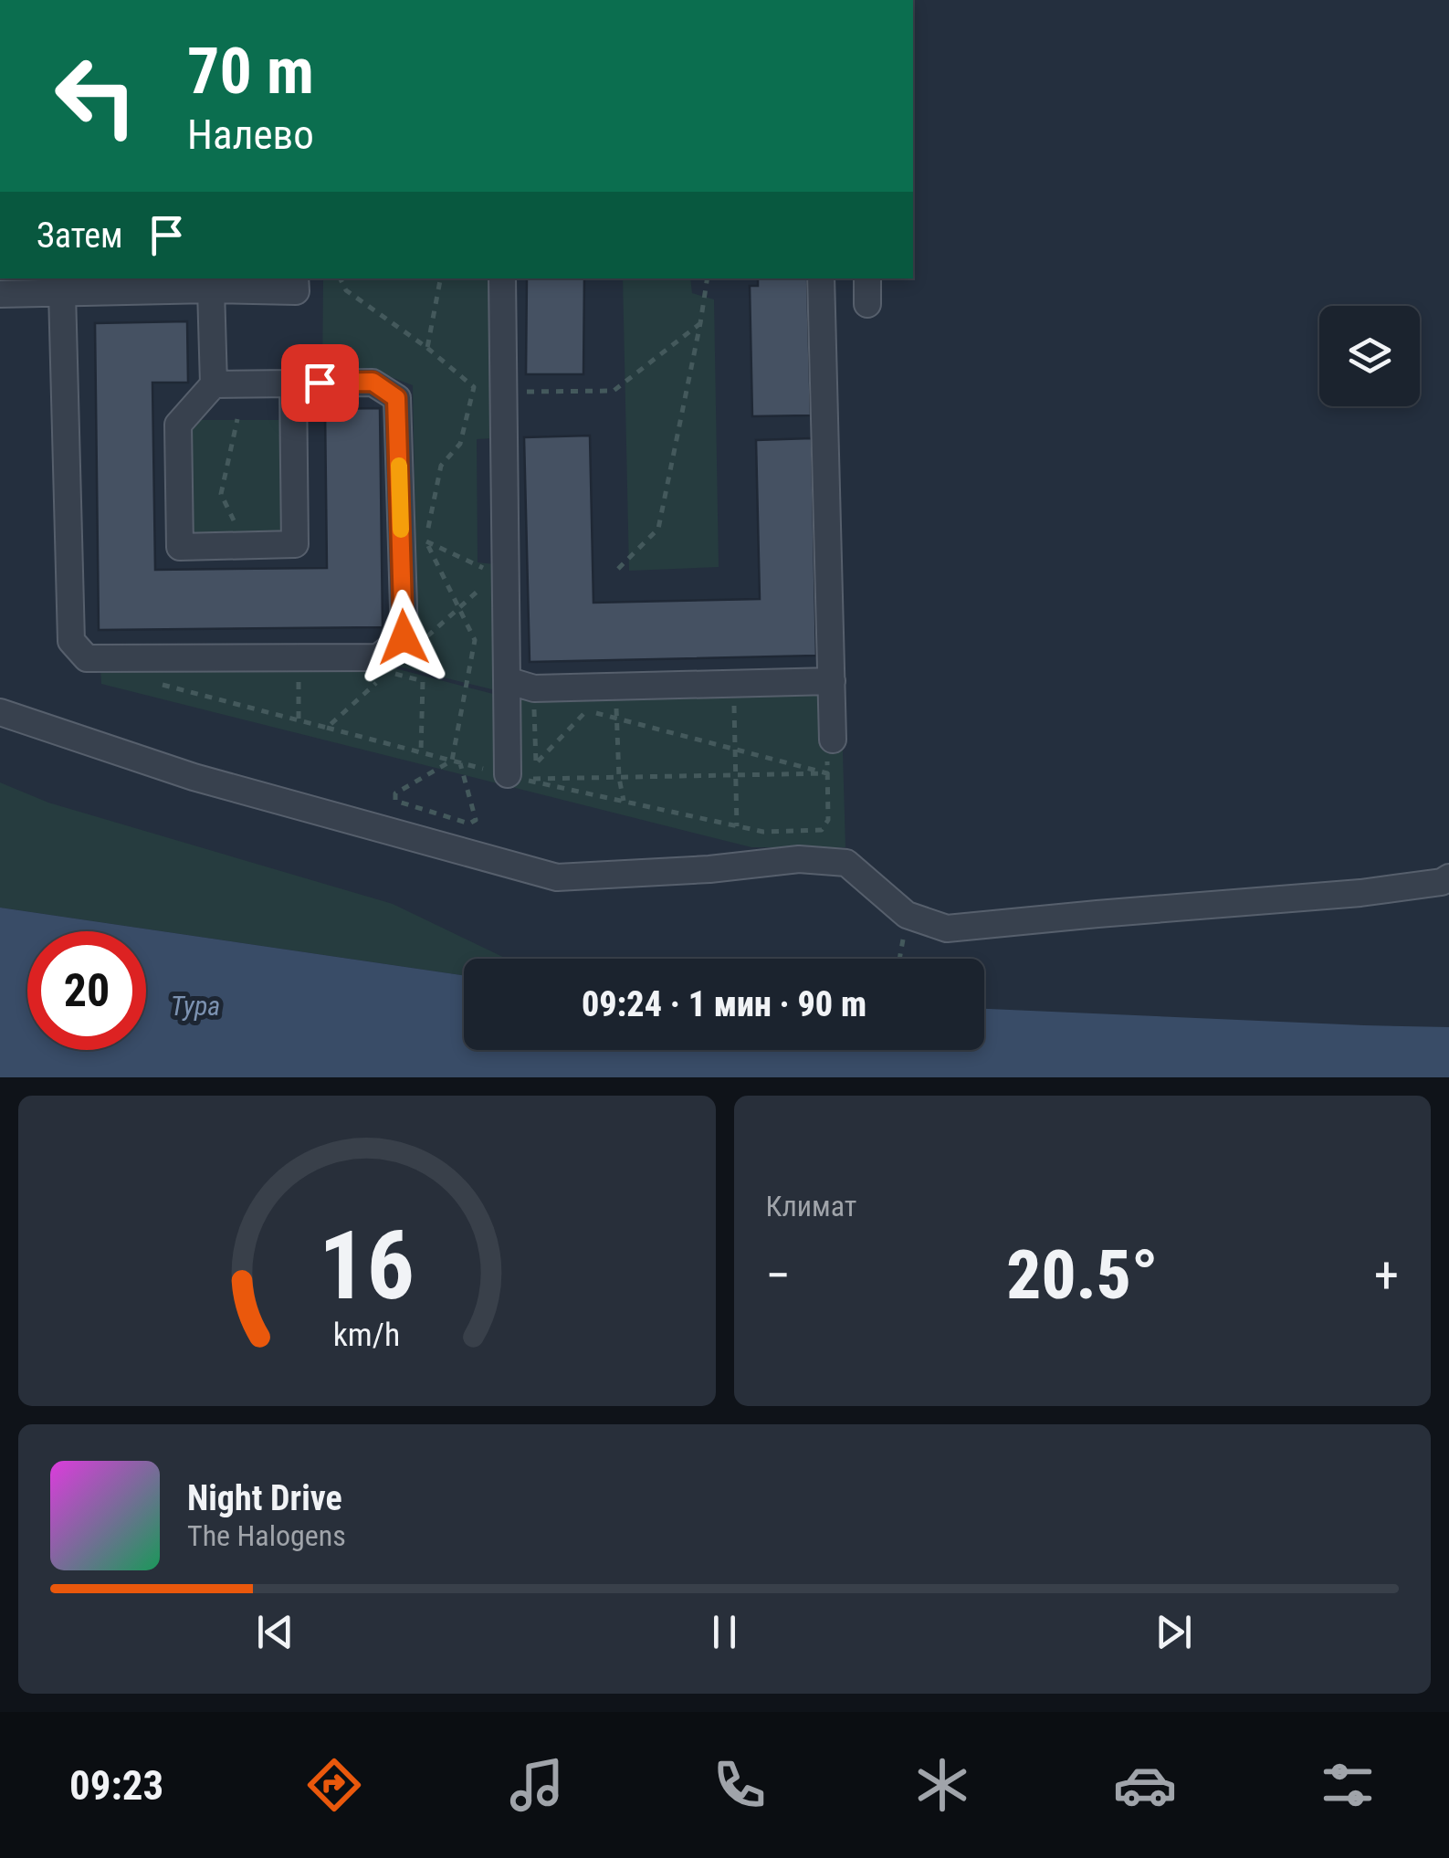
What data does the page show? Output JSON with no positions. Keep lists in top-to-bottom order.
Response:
{
  "water": ["Тура"],
  "page": {
    "turn": ["70 m", "Налево"],
    "then": "Затем",
    "limit": "20",
    "trip": "09:24 · 1 мин · 90 m",
    "tile": "Климат",
    "heat": ["−", "20.5°", "+"],
    "song": ["Night Drive", "The Halogens"],
    "tabs": "09:23",
    "gauge": ["16", "km/h"]
  }
}
